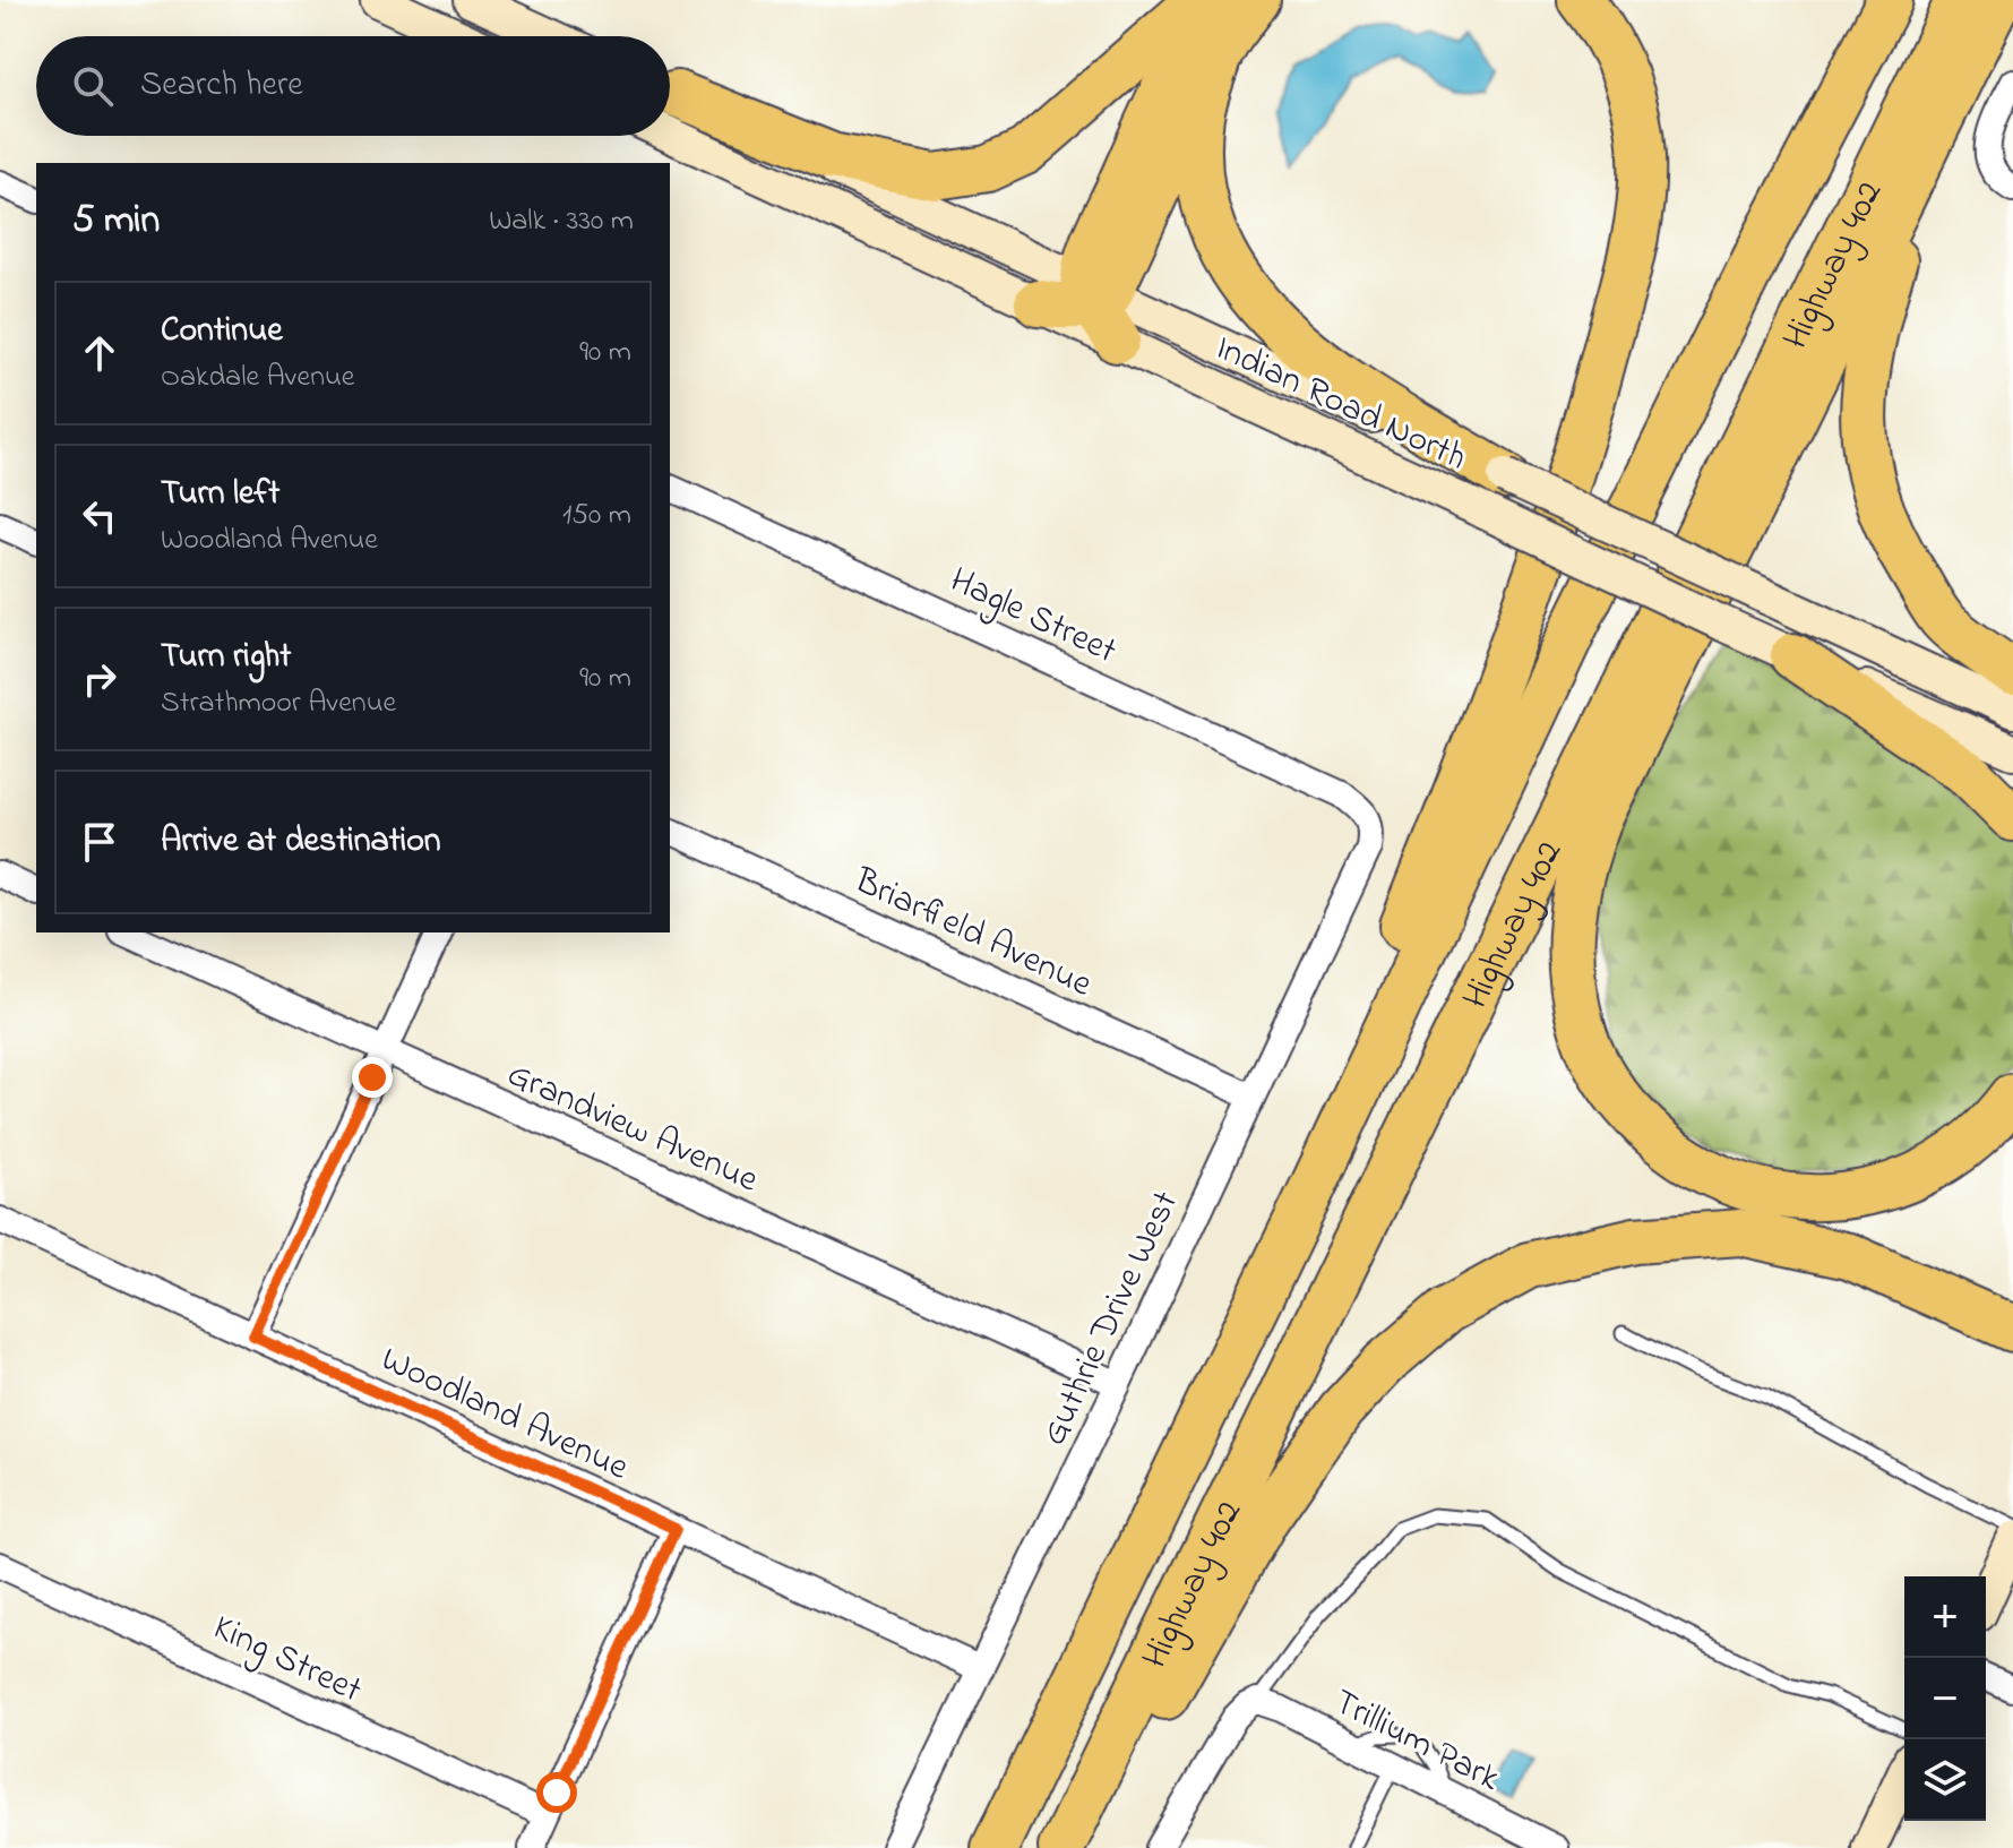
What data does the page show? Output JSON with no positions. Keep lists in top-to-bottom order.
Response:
{
  "streets": {
    "highway": ["Highway 402"],
    "main road": ["Indian Road North"],
    "street": [
      "Hagle Street",
      "Briarfield Avenue",
      "Grandview Avenue",
      "Guthrie Drive West",
      "Woodland Avenue",
      "King Street",
      "Trillium Park"
    ]
  },
  "crossings": [
    ["Hagle Street", "Guthrie Drive West"],
    ["Briarfield Avenue", "Guthrie Drive West"],
    ["Grandview Avenue", "Guthrie Drive West"],
    ["Guthrie Drive West", "Woodland Avenue"]
  ],
  "page": {
    "search": "Search here",
    "heading": ["5 min", "Walk · 330 m"],
    "list": [
      ["Continue", "Oakdale Avenue", "90 m"],
      ["Turn left", "Woodland Avenue", "150 m"],
      ["Turn right", "Strathmoor Avenue", "90 m"],
      "Arrive at destination"
    ],
    "map_buttons": ["+", "−"]
  }
}
